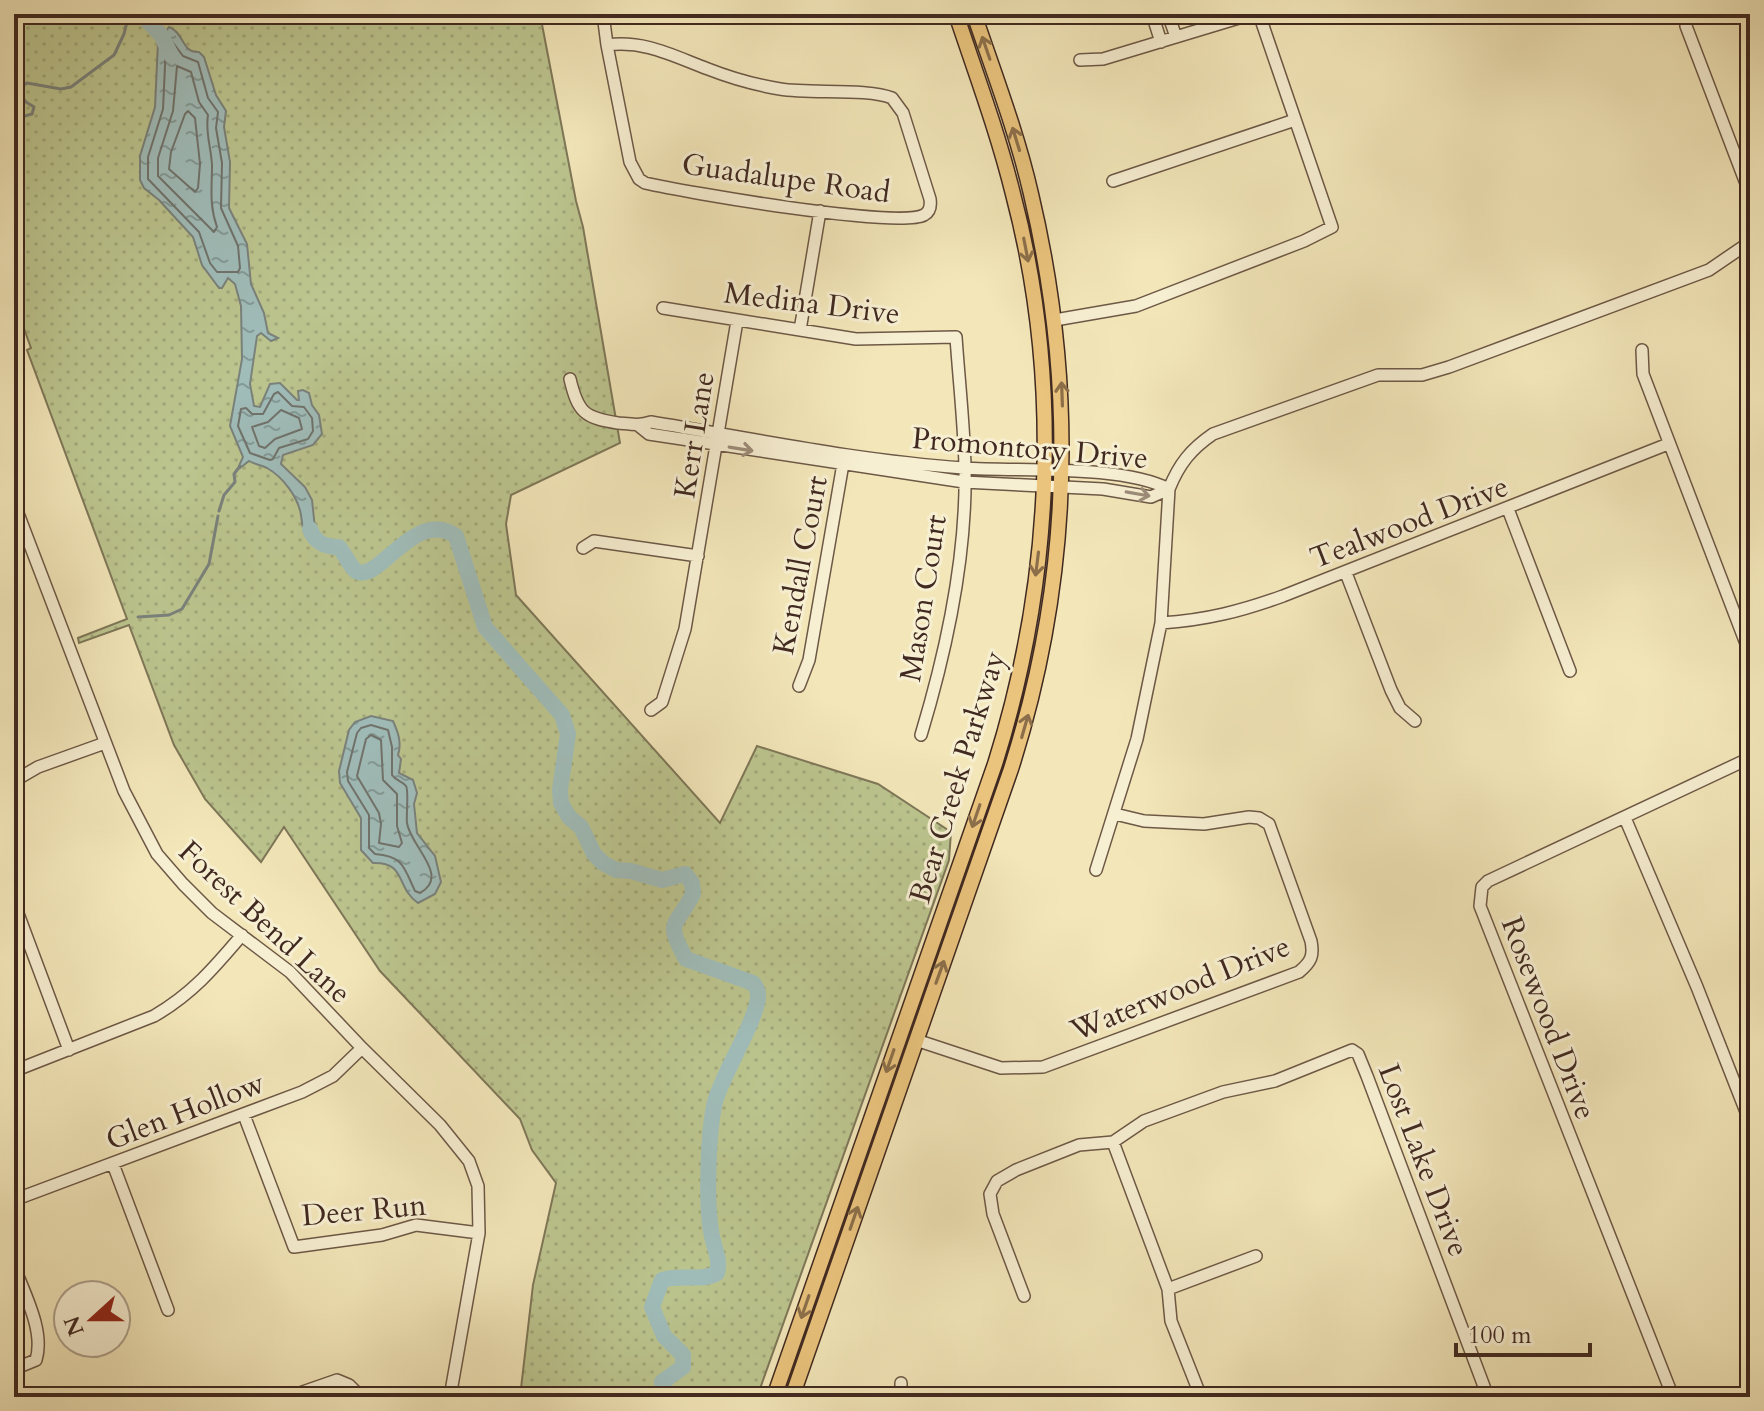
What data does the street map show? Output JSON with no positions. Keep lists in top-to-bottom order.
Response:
{
  "streets": {
    "main road": ["Bear Creek Parkway"],
    "street": [
      "Guadalupe Road",
      "Medina Drive",
      "Kerr Lane",
      "Promontory Drive",
      "Tealwood Drive",
      "Kendall Court",
      "Mason Court",
      "Forest Bend Lane",
      "Waterwood Drive",
      "Rosewood Drive",
      "Glen Hollow",
      "Lost Lake Drive",
      "Deer Run"
    ]
  },
  "crossings": [
    ["Medina Drive", "Kerr Lane"],
    ["Medina Drive", "Mason Court"],
    ["Kerr Lane", "Promontory Drive"],
    ["Promontory Drive", "Kendall Court"],
    ["Promontory Drive", "Mason Court"],
    ["Promontory Drive", "Bear Creek Parkway"],
    ["Bear Creek Parkway", "Waterwood Drive"],
    ["Forest Bend Lane", "Glen Hollow"],
    ["Forest Bend Lane", "Deer Run"],
    ["Glen Hollow", "Deer Run"]
  ],
  "scale_bar": "100 m",
  "north": "left"
}
